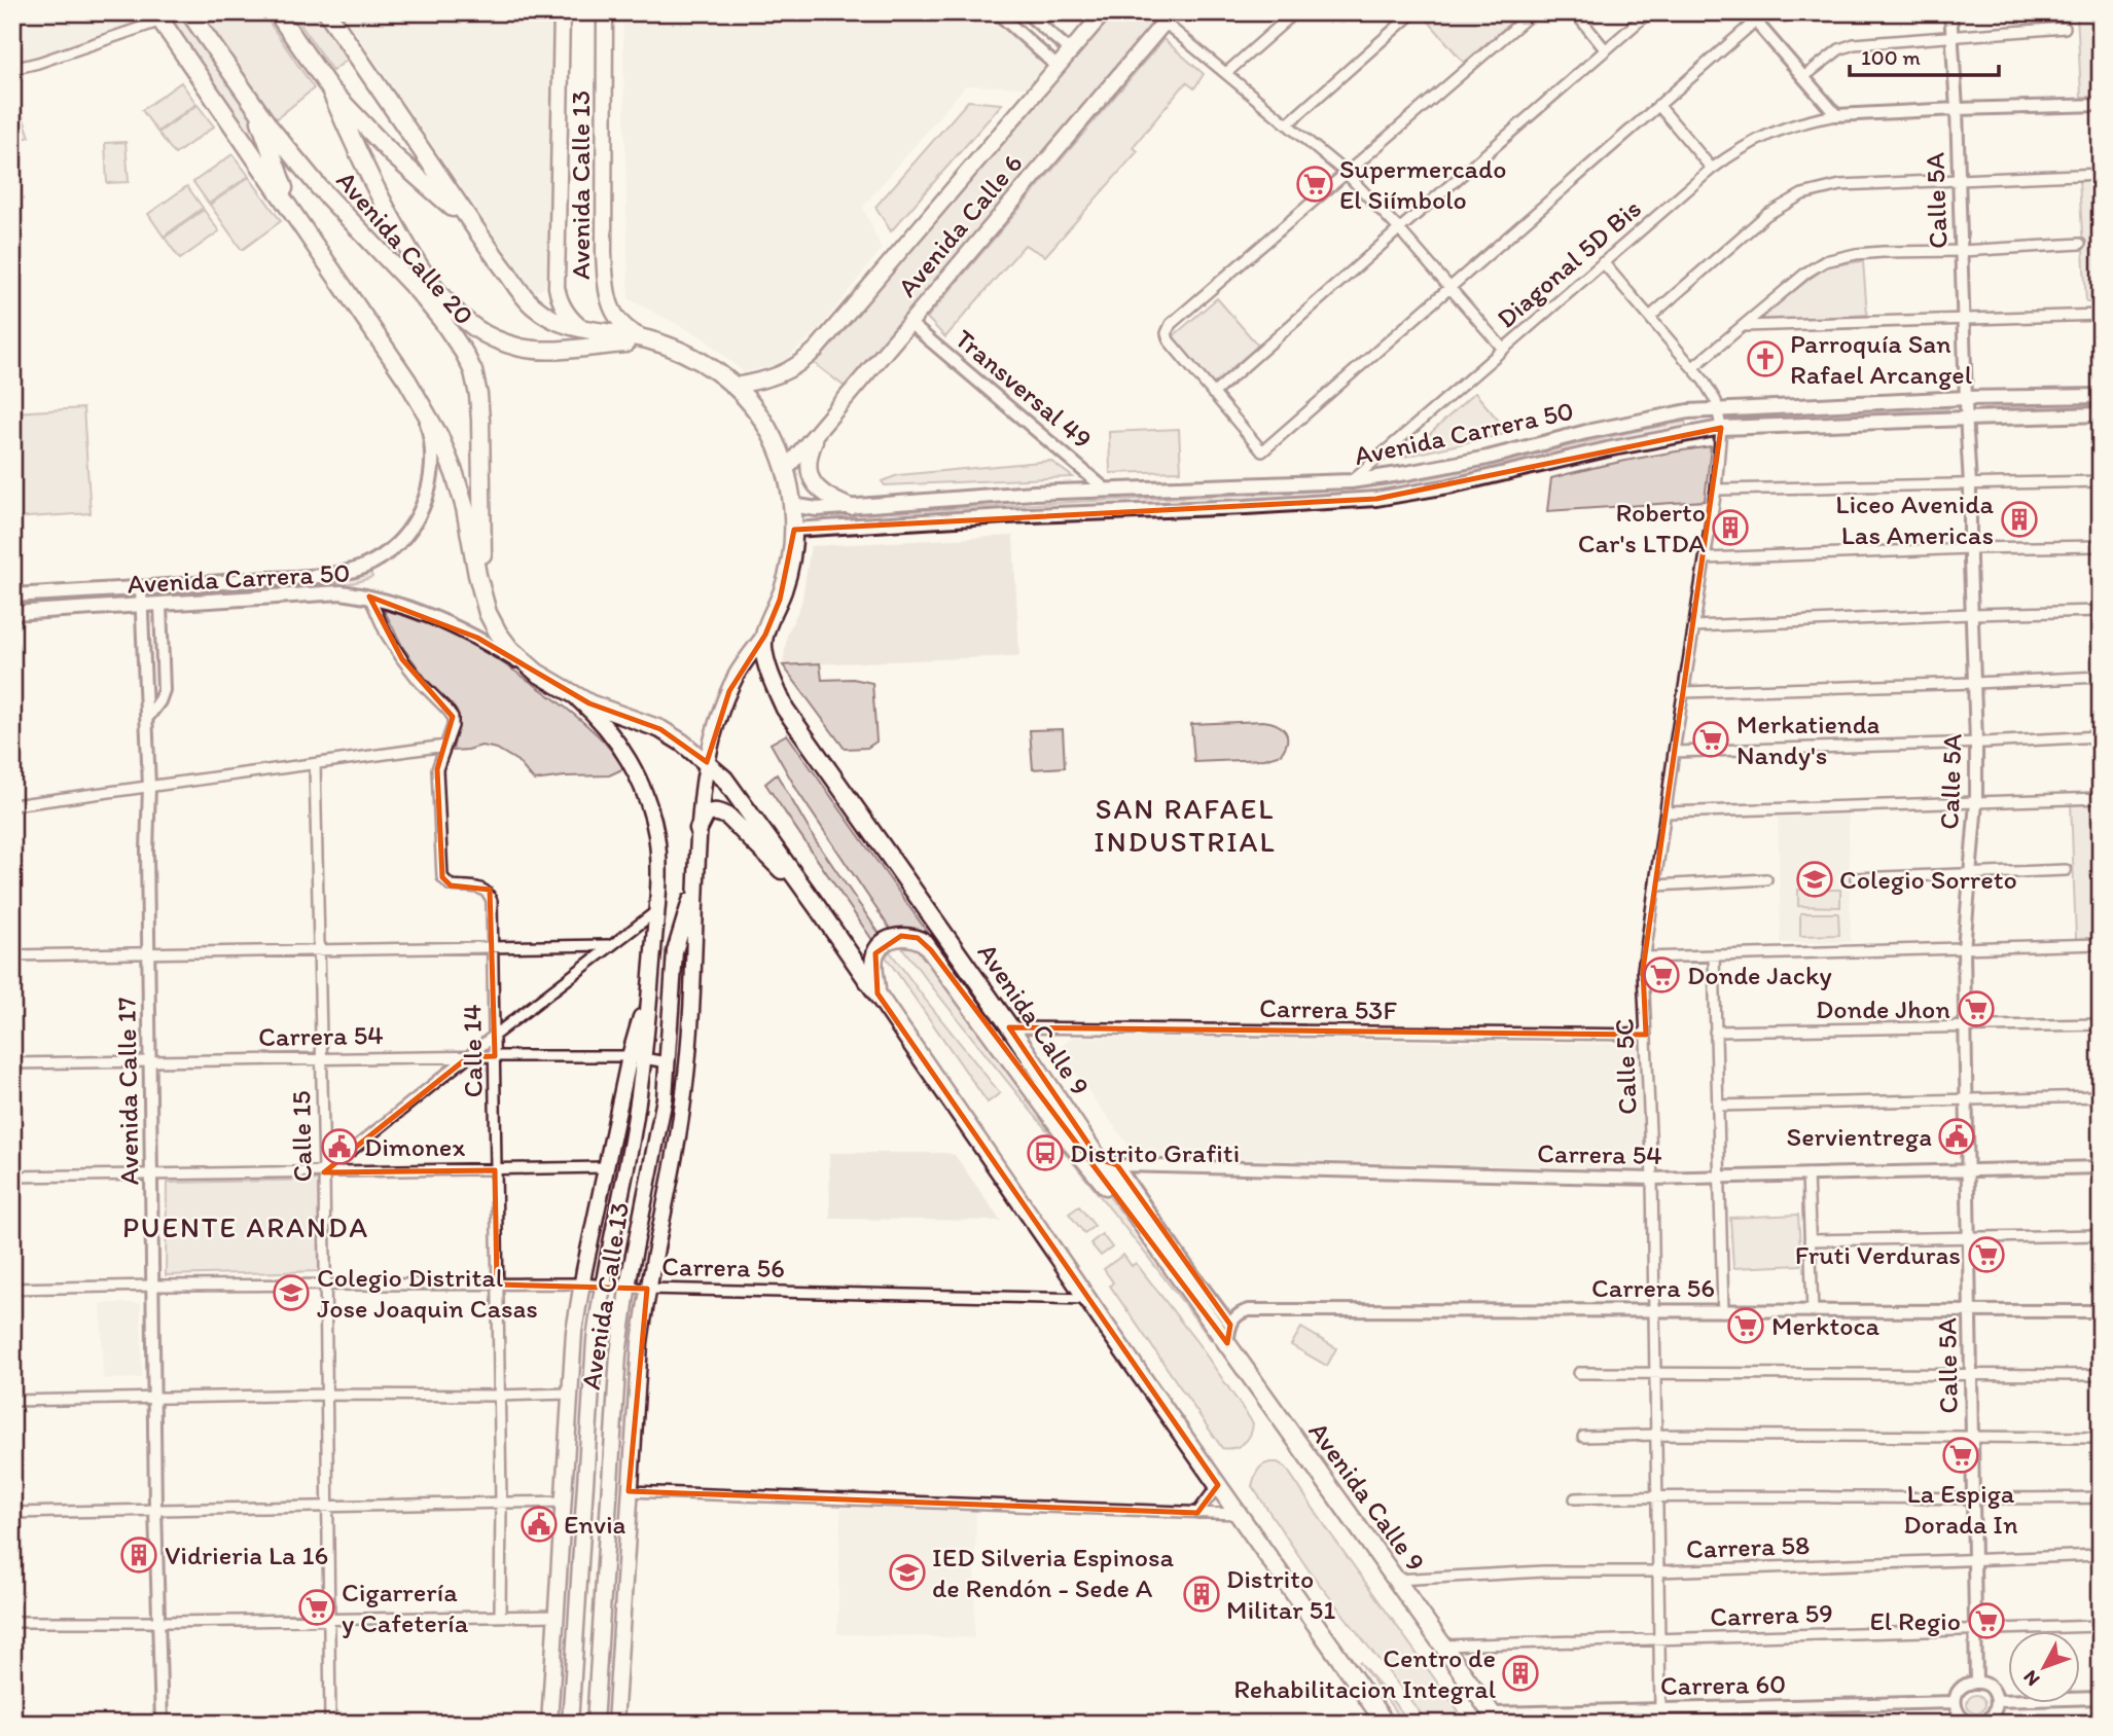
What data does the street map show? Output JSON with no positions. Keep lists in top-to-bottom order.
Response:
{
  "streets": {
    "highway": ["Avenida Calle 20", "Avenida Calle 9"],
    "main road": ["Avenida Calle 13", "Avenida Calle 6", "Avenida Carrera 50"],
    "street": [
      "Calle 5A",
      "Diagonal 5D Bis",
      "Transversal 49",
      "Carrera 53F",
      "Carrera 54",
      "Calle 14",
      "Calle 5C",
      "Avenida Calle 17",
      "Calle 15",
      "Carrera 56",
      "Carrera 58",
      "Carrera 59",
      "Carrera 60"
    ]
  },
  "crossings": [
    ["Avenida Calle 13", "Avenida Calle 20"],
    ["Avenida Calle 13", "Avenida Calle 9"],
    ["Avenida Calle 13", "Carrera 54"],
    ["Avenida Calle 13", "Carrera 56"],
    ["Calle 5A", "Avenida Carrera 50"],
    ["Calle 5A", "Carrera 54"],
    ["Calle 5A", "Carrera 56"],
    ["Calle 5A", "Carrera 58"],
    ["Calle 5A", "Carrera 59"],
    ["Avenida Calle 6", "Transversal 49"],
    ["Avenida Calle 6", "Avenida Calle 9"],
    ["Avenida Calle 20", "Avenida Carrera 50"],
    ["Avenida Calle 20", "Avenida Calle 9"],
    ["Diagonal 5D Bis", "Avenida Carrera 50"],
    ["Diagonal 5D Bis", "Calle 5C"],
    ["Transversal 49", "Avenida Carrera 50"],
    ["Avenida Carrera 50", "Avenida Calle 9"],
    ["Avenida Carrera 50", "Calle 14"],
    ["Avenida Carrera 50", "Calle 5C"],
    ["Avenida Carrera 50", "Avenida Calle 17"],
    ["Carrera 53F", "Avenida Calle 9"],
    ["Carrera 53F", "Calle 5C"],
    ["Avenida Calle 9", "Carrera 54"],
    ["Avenida Calle 9", "Carrera 58"],
    ["Avenida Calle 9", "Carrera 59"],
    ["Avenida Calle 9", "Carrera 60"],
    ["Carrera 54", "Calle 14"],
    ["Carrera 54", "Calle 5C"],
    ["Carrera 54", "Avenida Calle 17"],
    ["Carrera 54", "Calle 15"],
    ["Calle 14", "Carrera 56"],
    ["Calle 5C", "Carrera 56"],
    ["Calle 5C", "Carrera 58"],
    ["Calle 5C", "Carrera 59"],
    ["Calle 5C", "Carrera 60"],
    ["Avenida Calle 17", "Carrera 56"],
    ["Calle 15", "Carrera 56"]
  ],
  "districts": ["SAN RAFAEL INDUSTRIAL", "PUENTE ARANDA"],
  "places": {
    "supermarket": [
      "Supermercado El Siímbolo",
      "Merkatienda Nandy's",
      "Donde Jacky",
      "Donde Jhon",
      "Fruti Verduras",
      "Merktoca",
      "La Espiga Dorada In",
      "Cigarrería y Cafetería",
      "El Regio"
    ],
    "church": ["Parroquía San Rafael Arcangel"],
    "building": [
      "Liceo Avenida Las Americas",
      "Roberto Car's LTDA",
      "Vidrieria La 16",
      "Distrito Militar 51",
      "Centro de Rehabilitacion Integral"
    ],
    "school or university": ["Colegio Sorreto", "Colegio Distrital Jose Joaquin Casas", "IED Silveria Espinosa de Rendón - Sede A"],
    "public building": ["Servientrega", "Dimonex", "Envia"],
    "bus stop": ["Distrito Grafiti"]
  },
  "scale_bar": "100 m",
  "north": "bottom left"
}
